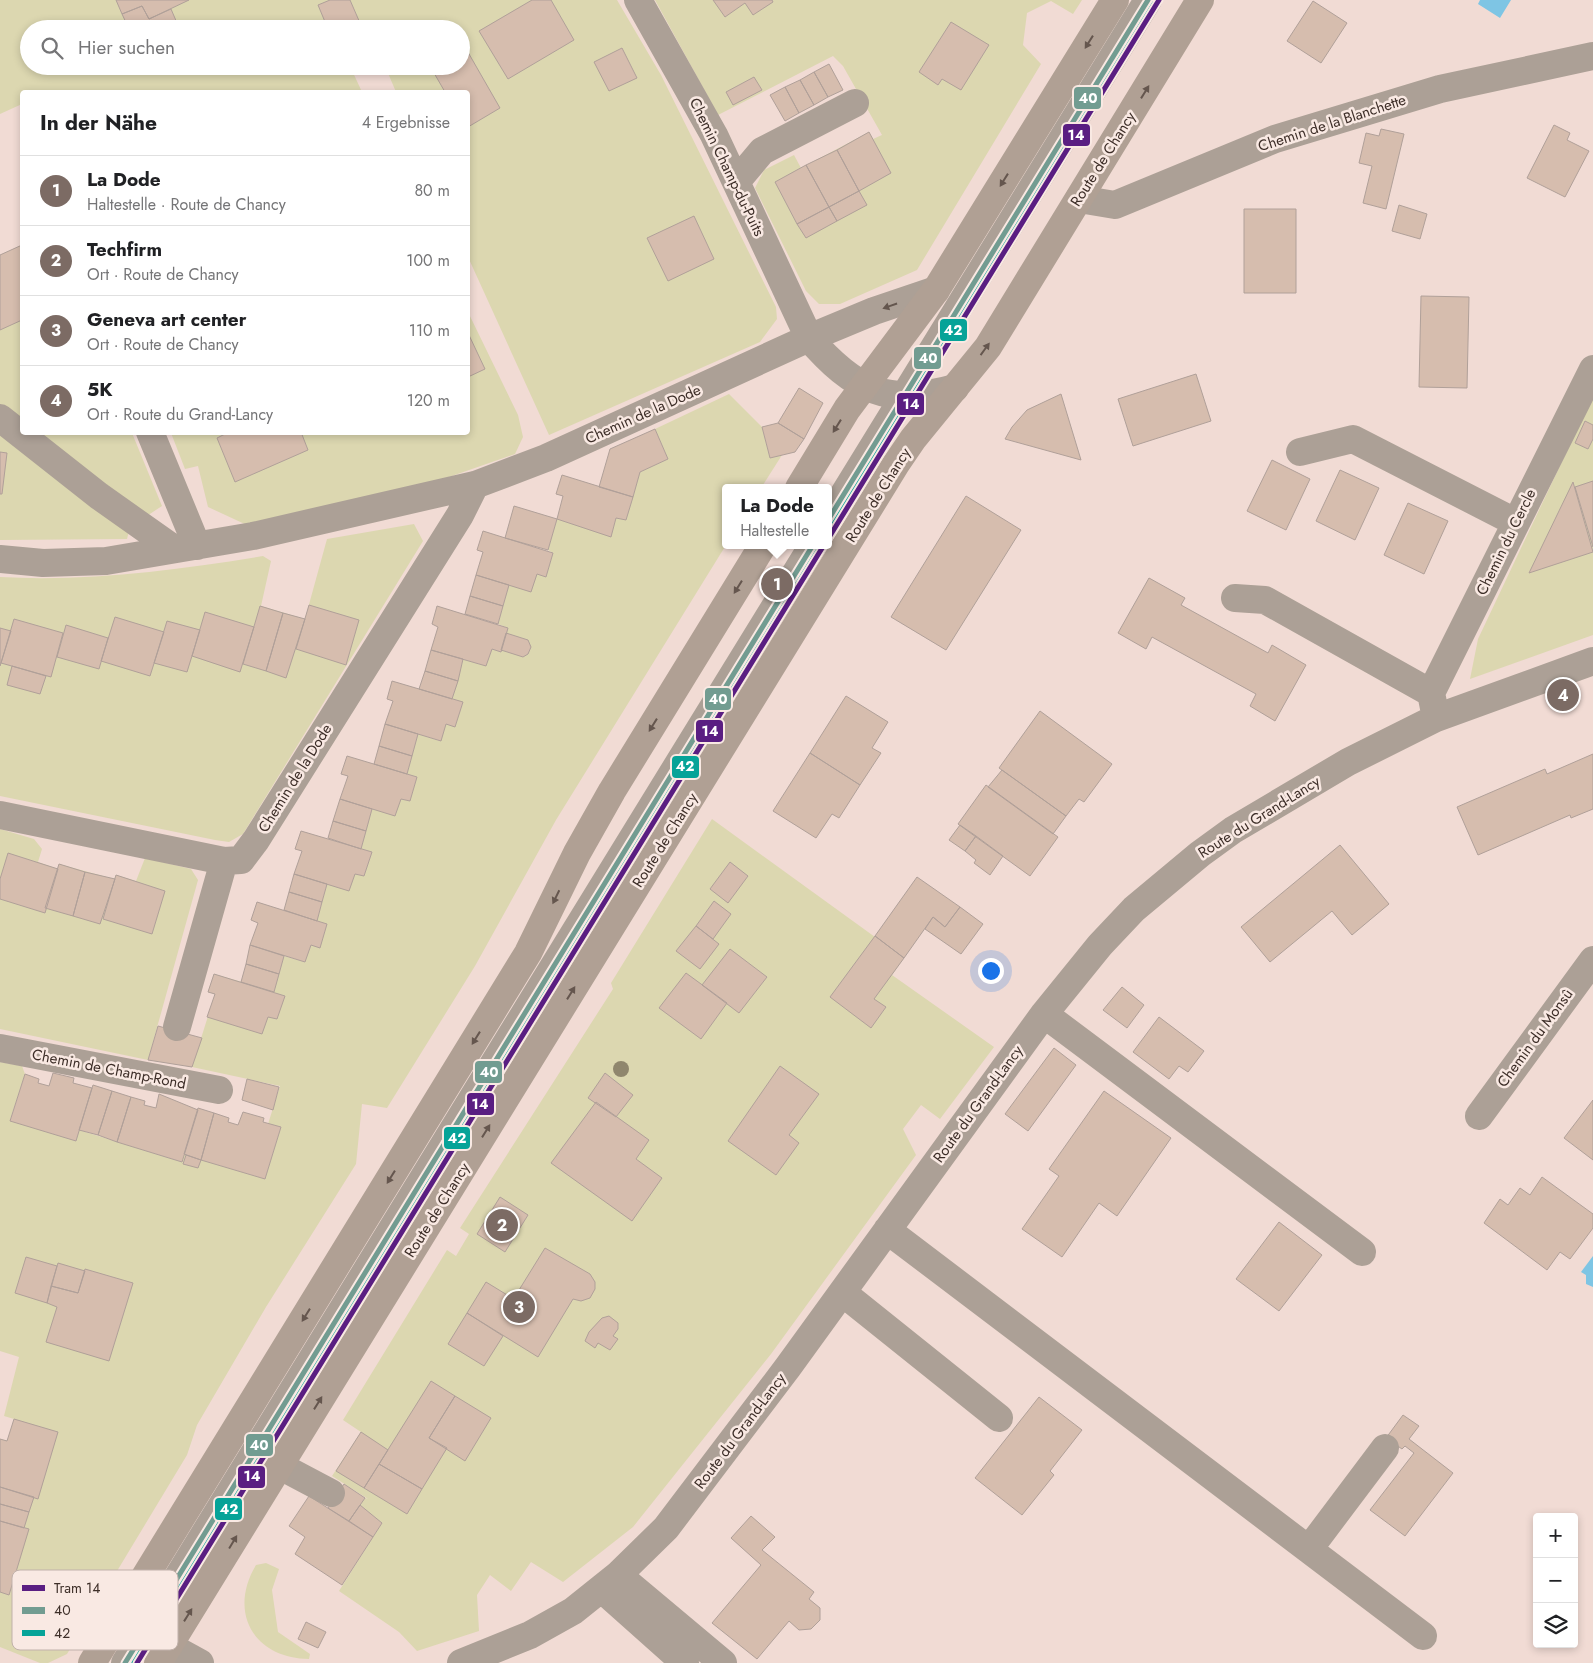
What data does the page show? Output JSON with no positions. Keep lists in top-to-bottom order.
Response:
{
  "streets": {
    "main road": ["Route de Chancy"],
    "street": [
      "Chemin de la Blanchette",
      "Chemin Champ-du-Puits",
      "Chemin de la Dode",
      "Chemin du Cercle",
      "Route du Grand-Lancy",
      "Chemin du Monsû",
      "Chemin de Champ-Rond"
    ]
  },
  "crossings": [
    ["Chemin de la Blanchette", "Route de Chancy"],
    ["Chemin Champ-du-Puits", "Chemin de la Dode"],
    ["Chemin du Cercle", "Route du Grand-Lancy"]
  ],
  "lines": ["tram line 14", "transit line 40", "transit line 42"],
  "legend": ["Tram 14", "40", "42"],
  "page": {
    "search": "Hier suchen",
    "heading": ["In der Nähe", "4 Ergebnisse"],
    "list": [
      {
        "mark": "1",
        "name": "La Dode",
        "note": "Haltestelle · Route de Chancy",
        "value": "80 m"
      },
      {
        "mark": "2",
        "name": "Techfirm",
        "note": "Ort · Route de Chancy",
        "value": "100 m"
      },
      {
        "mark": "3",
        "name": "Geneva art center",
        "note": "Ort · Route de Chancy",
        "value": "110 m"
      },
      {
        "mark": "4",
        "name": "5K",
        "note": "Ort · Route du Grand-Lancy",
        "value": "120 m"
      }
    ],
    "popup": ["La Dode", "Haltestelle"],
    "pins": [
      "1",
      "4",
      "2",
      "3"
    ],
    "map_buttons": ["+", "−"]
  }
}
